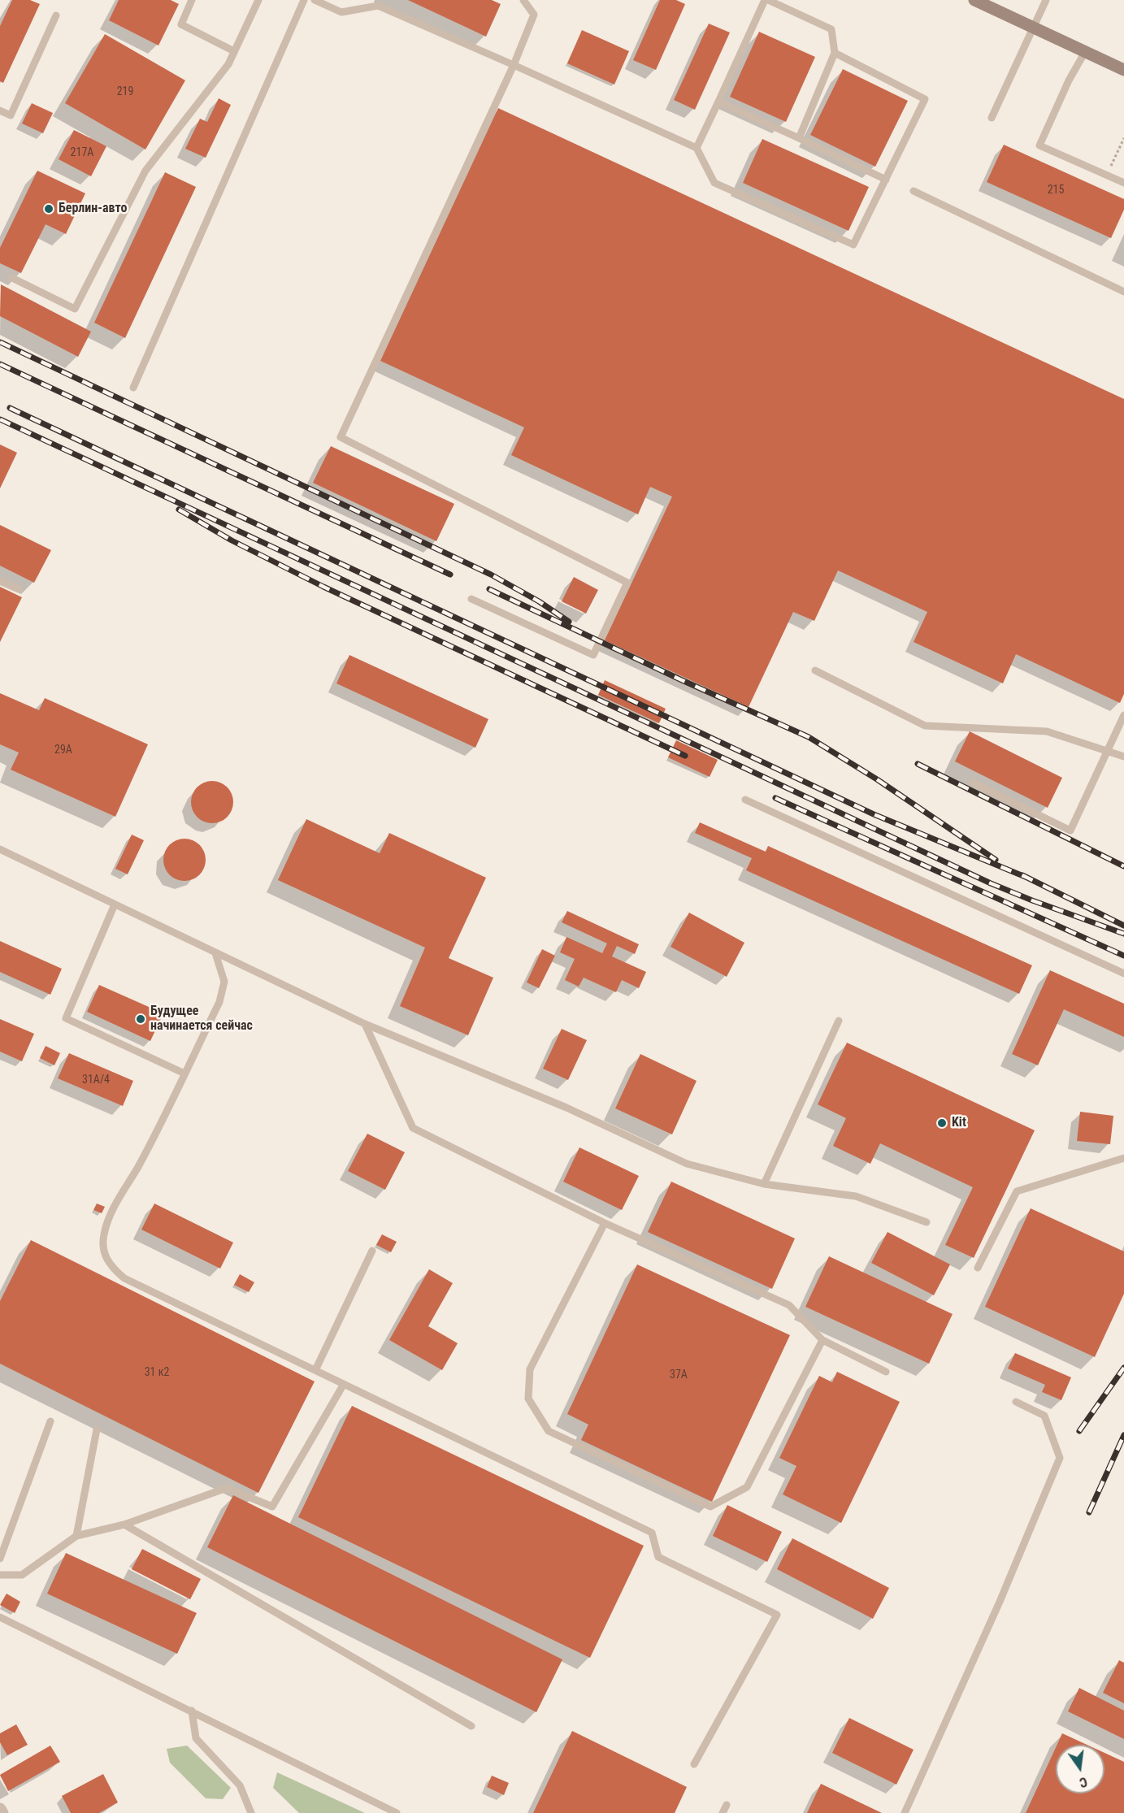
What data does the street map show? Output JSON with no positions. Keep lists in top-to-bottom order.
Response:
{
  "places": ["Берлин-авто", "Будущее начинается сейчас", "Kit"],
  "house_numbers": [
    "219",
    "217А",
    "215",
    "29А",
    "31А/4",
    "31 к2",
    "37А"
  ],
  "north": "bottom"
}
